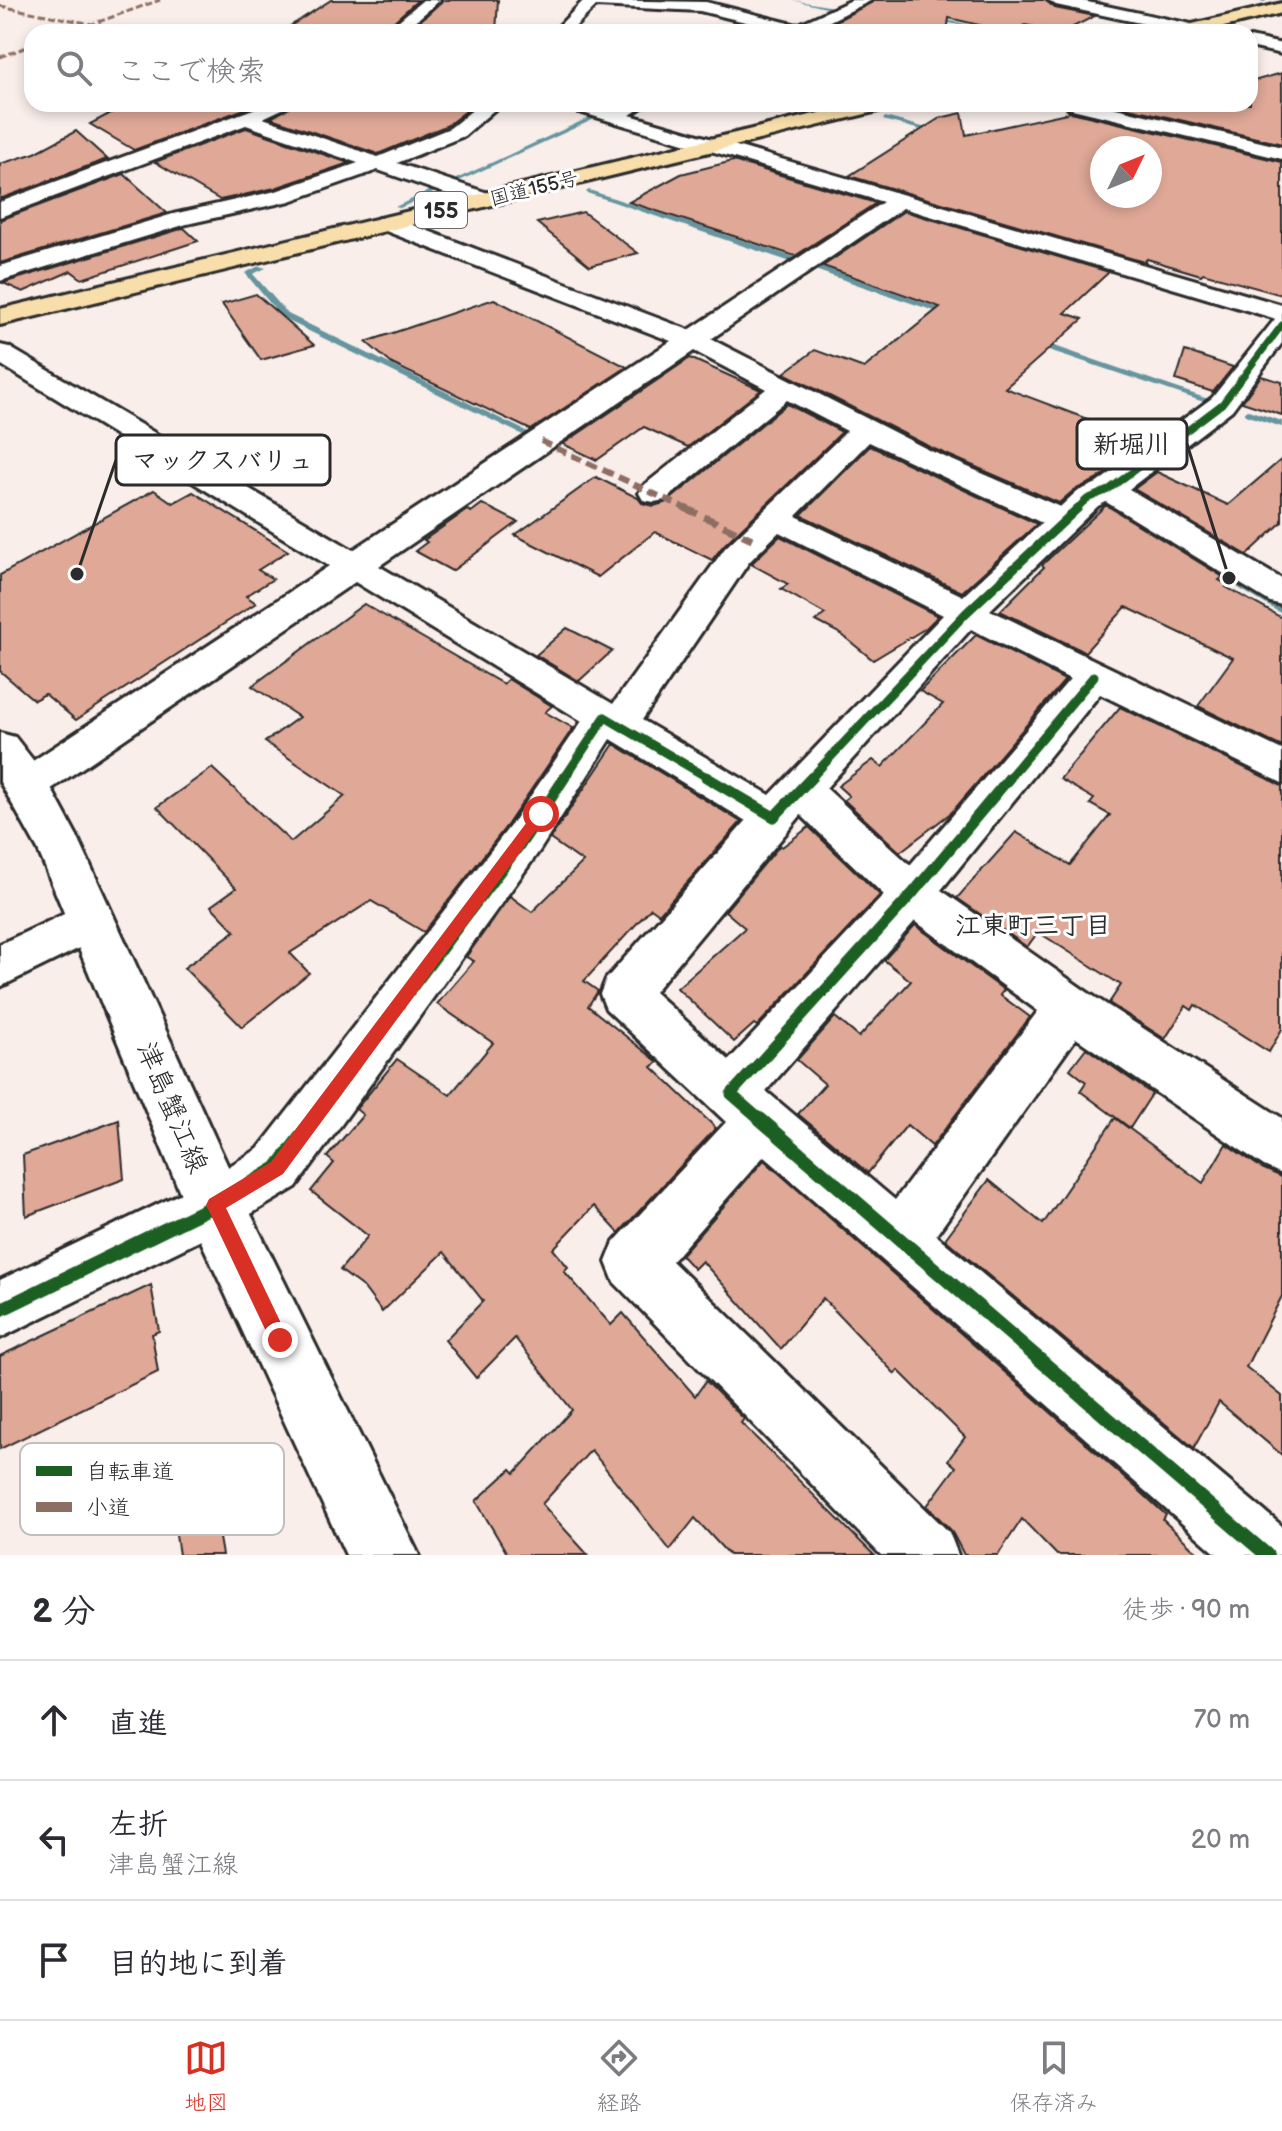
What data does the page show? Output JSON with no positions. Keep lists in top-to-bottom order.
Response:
{
  "streets": {
    "highway": ["国道155号", "155"],
    "main road": ["津島蟹江線"]
  },
  "districts": ["江東町三丁目"],
  "places": ["マックスバリュ", "新堀川"],
  "legend": ["自転車道", "小道"],
  "north": "top right",
  "page": {
    "search": "ここで検索",
    "heading": ["2 分", "徒歩 · 90 m"],
    "list": [
      ["直進", "70 m"],
      ["左折", "津島蟹江線", "20 m"],
      "目的地に到着"
    ],
    "nav": ["地図", "経路", "保存済み"]
  }
}
